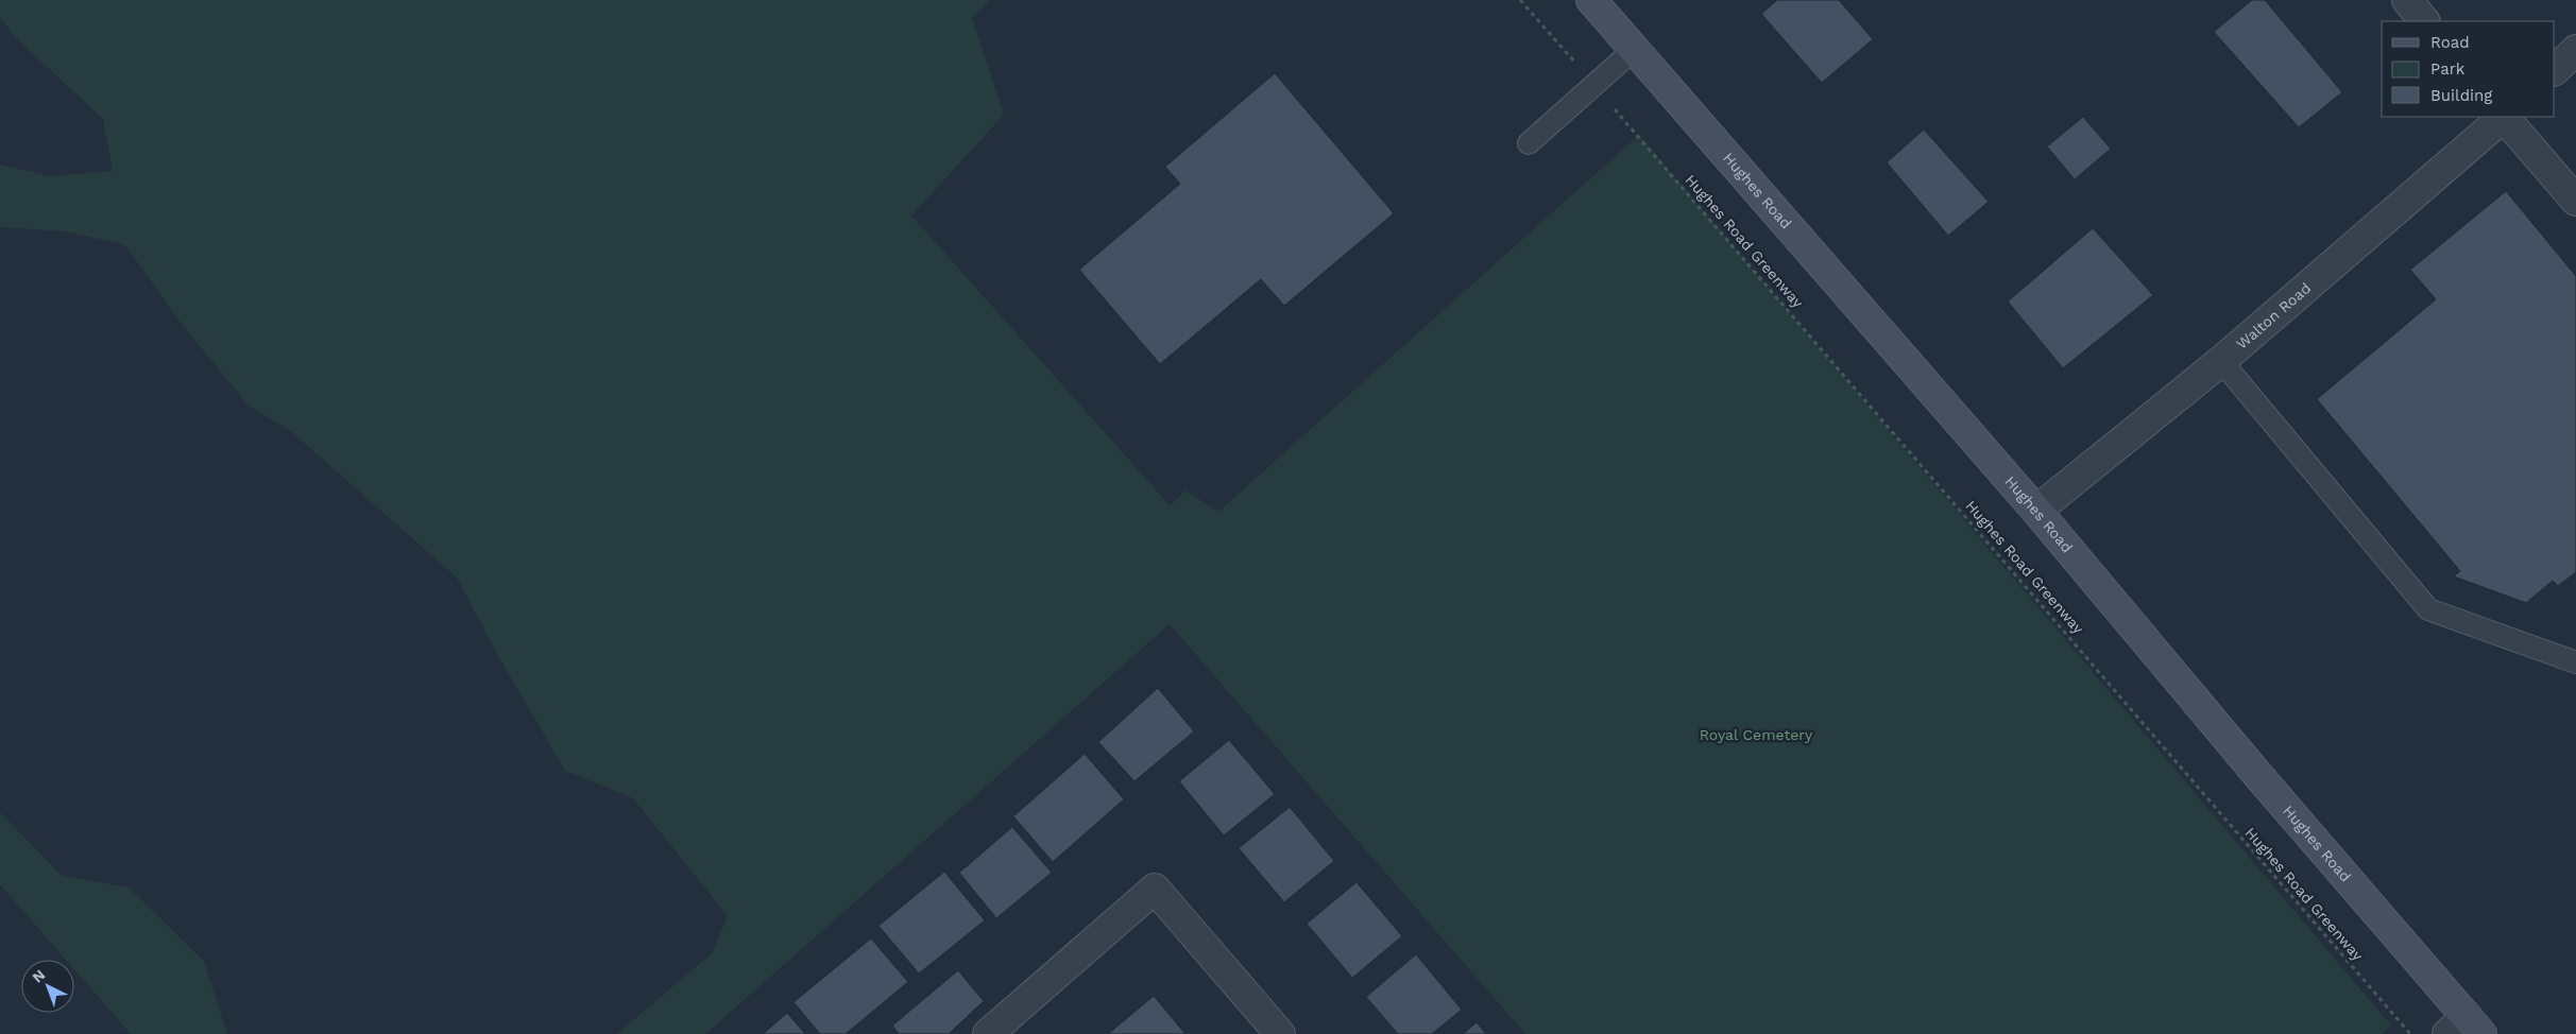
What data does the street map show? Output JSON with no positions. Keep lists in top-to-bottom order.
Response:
{
  "streets": {
    "main road": ["Hughes Road"],
    "street": ["Walton Road"],
    "path": ["Hughes Road Greenway"]
  },
  "crossings": [
    ["Hughes Road", "Walton Road"]
  ],
  "parks": ["Royal Cemetery"],
  "legend": ["Road", "Park", "Building"],
  "north": "top left"
}
